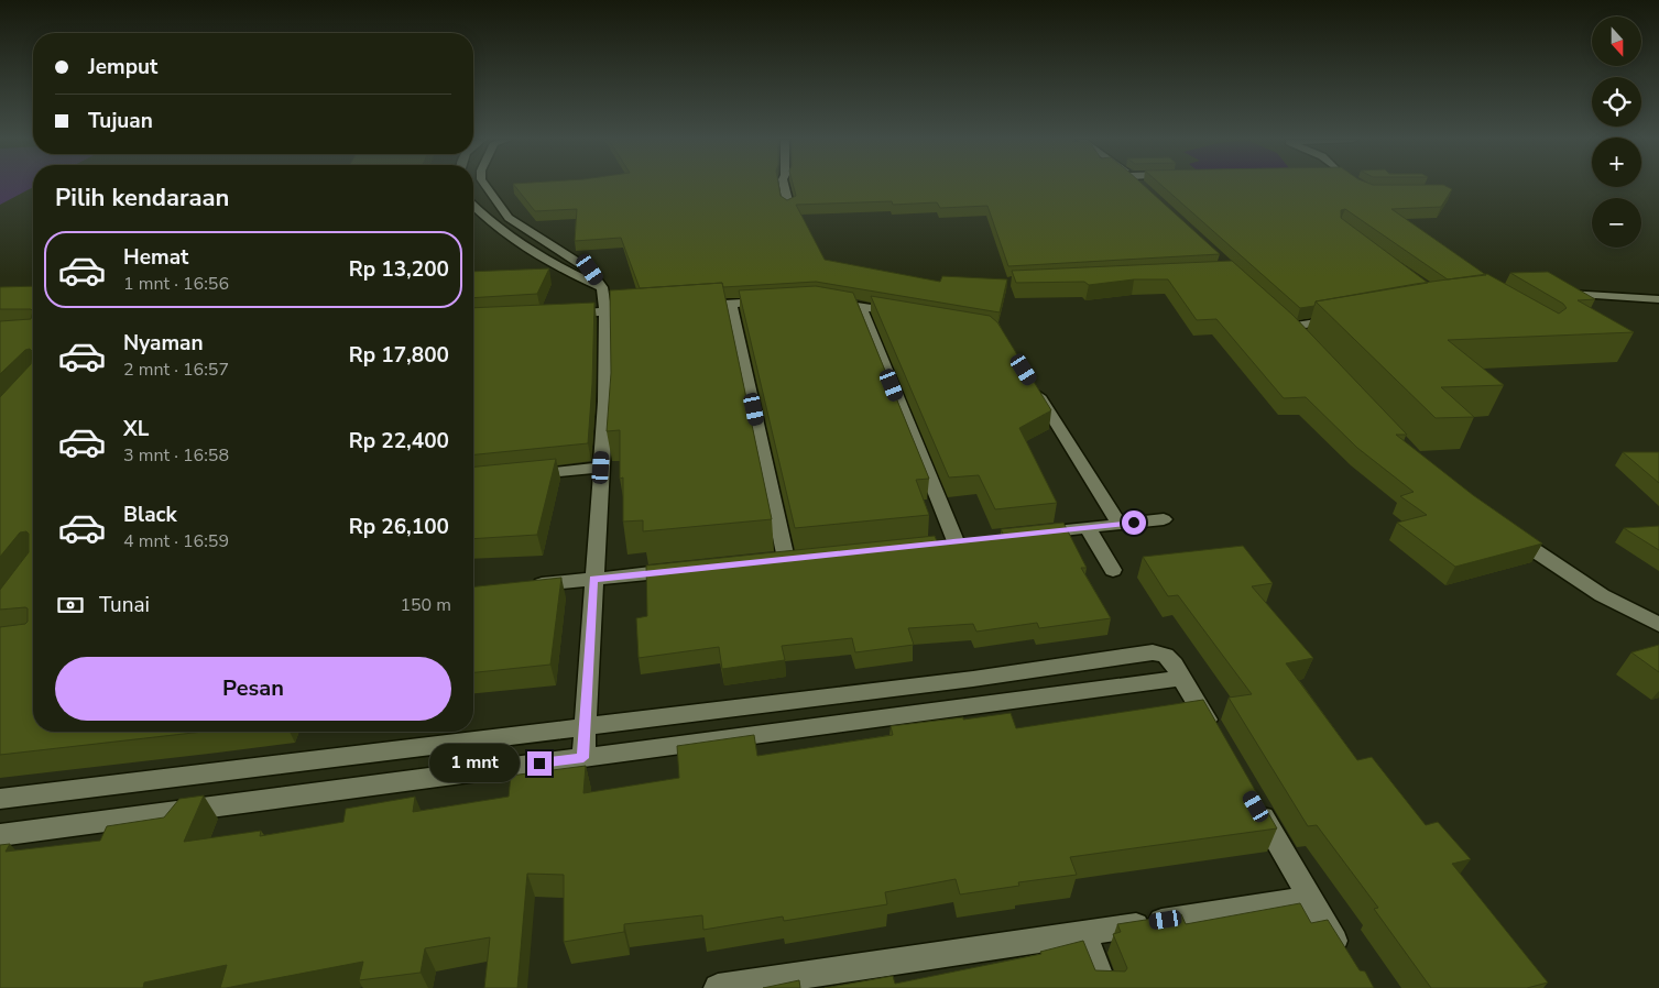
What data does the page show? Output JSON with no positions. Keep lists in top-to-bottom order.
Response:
{
  "north": "bottom",
  "page": {
    "map_buttons": ["+", "−"],
    "banner": ["Jemput", "Tujuan"],
    "heading": "Pilih kendaraan",
    "list": [
      {
        "name": "Hemat",
        "note": "1 mnt · 16:56",
        "value": "Rp 13,200"
      },
      {
        "name": "Nyaman",
        "note": "2 mnt · 16:57",
        "value": "Rp 17,800"
      },
      {
        "name": "XL",
        "note": "3 mnt · 16:58",
        "value": "Rp 22,400"
      },
      {
        "name": "Black",
        "note": "4 mnt · 16:59",
        "value": "Rp 26,100"
      }
    ],
    "pay": ["Tunai", "150 m"],
    "buttons": "Pesan",
    "bubble": "1 mnt"
  }
}
